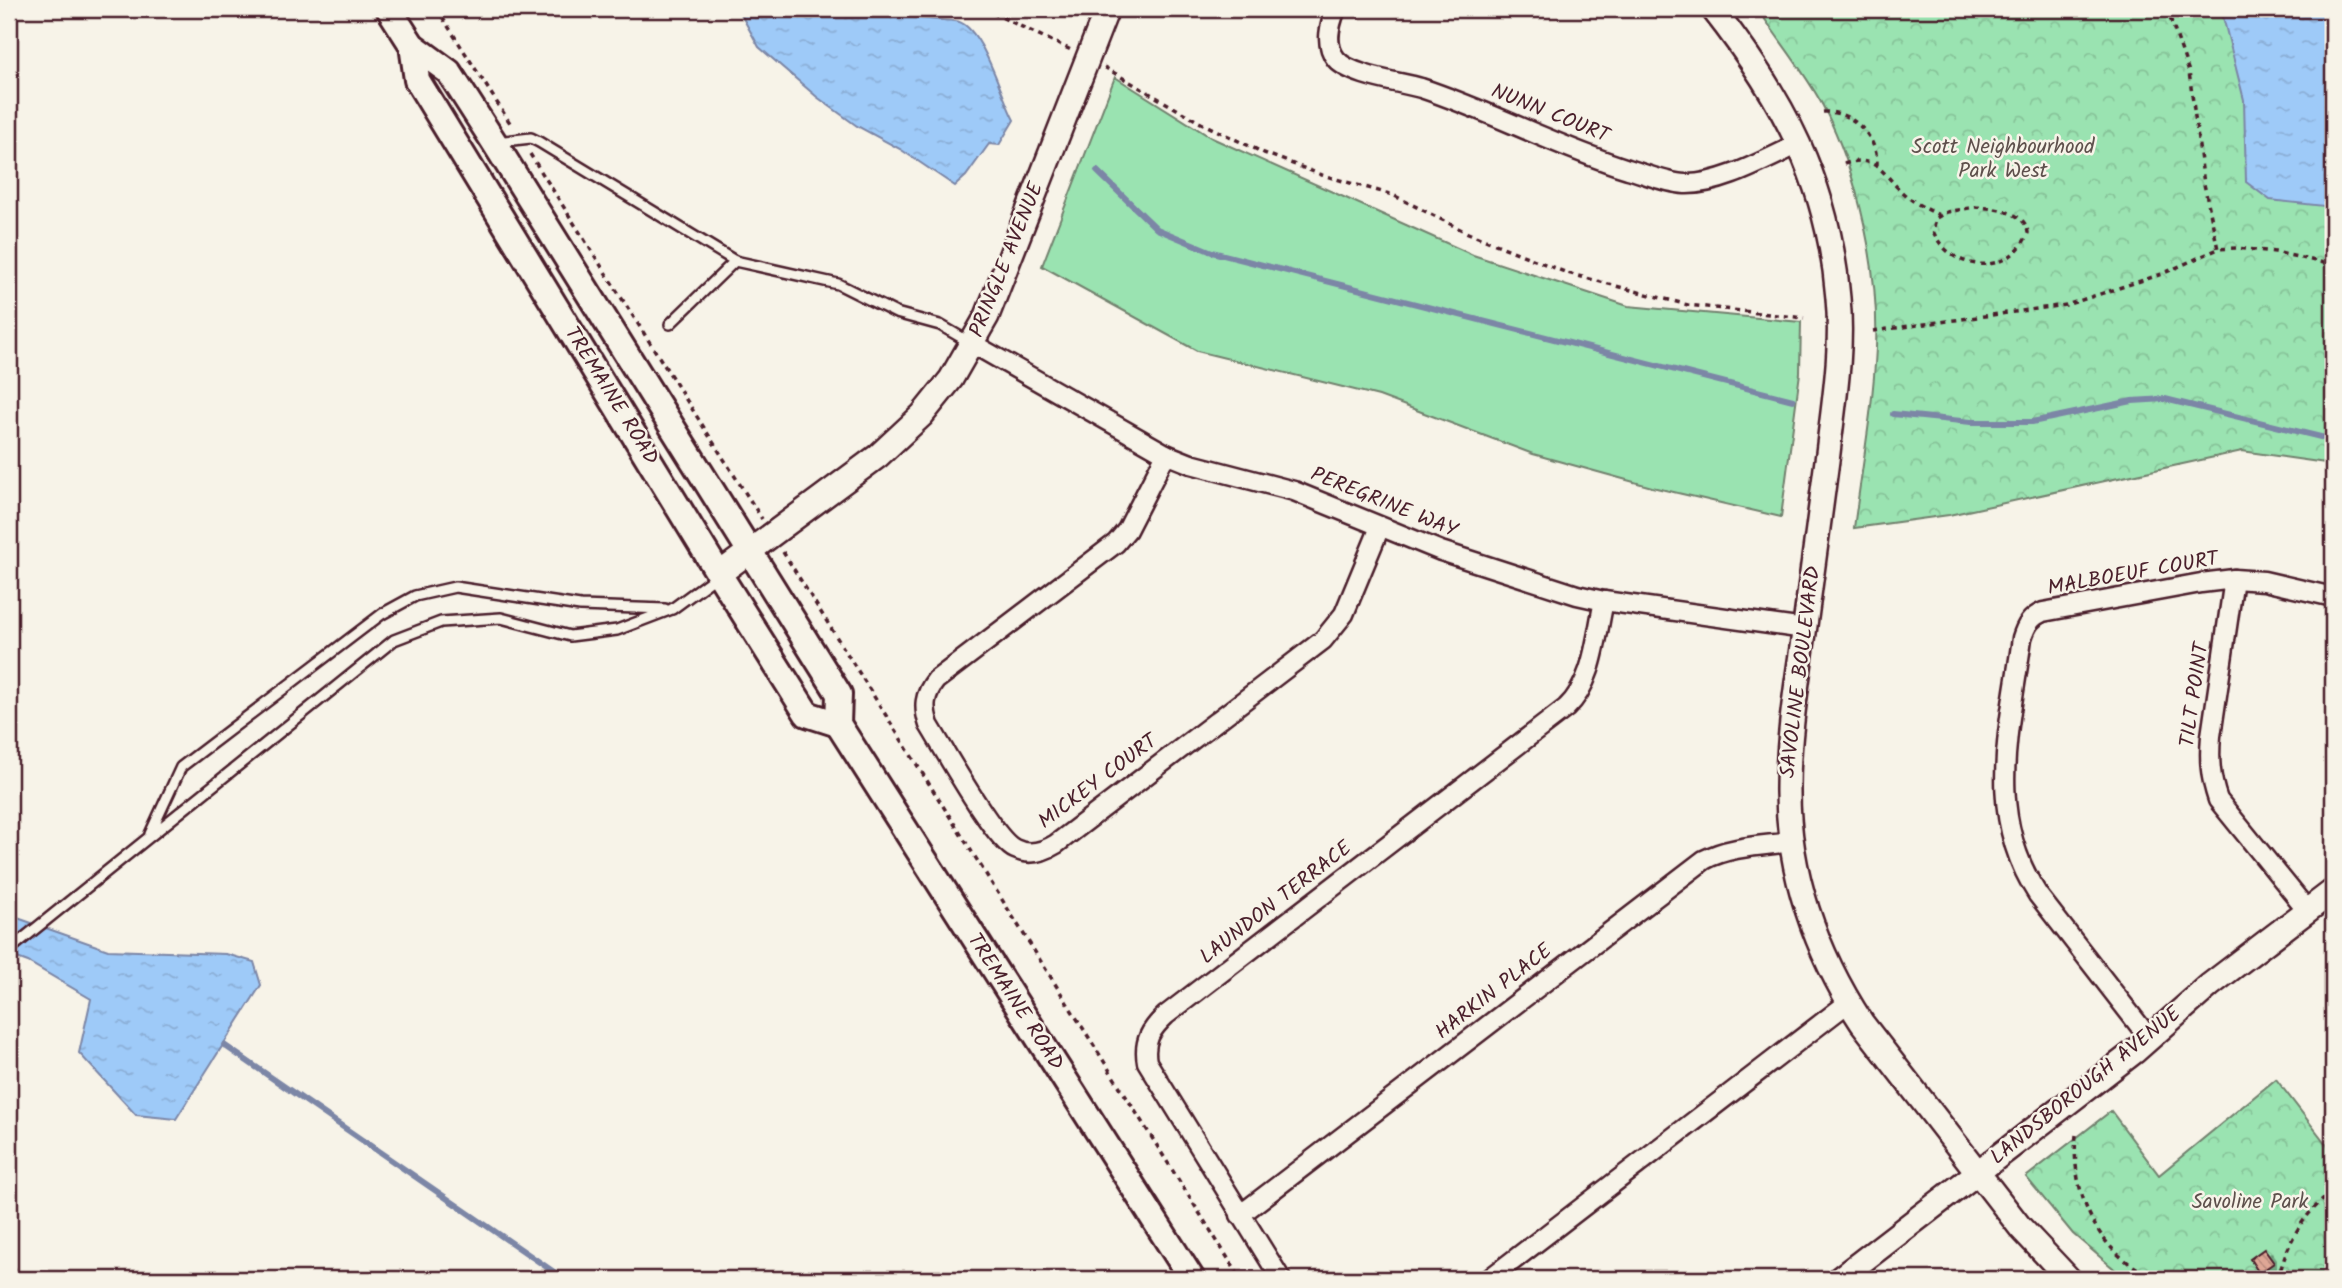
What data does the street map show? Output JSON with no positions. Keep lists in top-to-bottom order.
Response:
{
  "streets": {
    "main road": ["TREMAINE ROAD"],
    "street": [
      "NUNN COURT",
      "PRINGLE AVENUE",
      "PEREGRINE WAY",
      "MALBOEUF COURT",
      "SAVOLINE BOULEVARD",
      "TILT POINT",
      "MICKEY COURT",
      "LAUNDON TERRACE",
      "HARKIN PLACE",
      "LANDSBOROUGH AVENUE"
    ]
  },
  "crossings": [
    ["NUNN COURT", "SAVOLINE BOULEVARD"],
    ["PRINGLE AVENUE", "TREMAINE ROAD"],
    ["PRINGLE AVENUE", "PEREGRINE WAY"],
    ["PEREGRINE WAY", "SAVOLINE BOULEVARD"],
    ["PEREGRINE WAY", "MICKEY COURT"],
    ["PEREGRINE WAY", "LAUNDON TERRACE"],
    ["MALBOEUF COURT", "TILT POINT"],
    ["MALBOEUF COURT", "LANDSBOROUGH AVENUE"],
    ["SAVOLINE BOULEVARD", "HARKIN PLACE"],
    ["SAVOLINE BOULEVARD", "LANDSBOROUGH AVENUE"],
    ["TILT POINT", "LANDSBOROUGH AVENUE"],
    ["LAUNDON TERRACE", "HARKIN PLACE"]
  ],
  "parks": ["Scott Neighbourhood Park West", "Savoline Park"]
}
